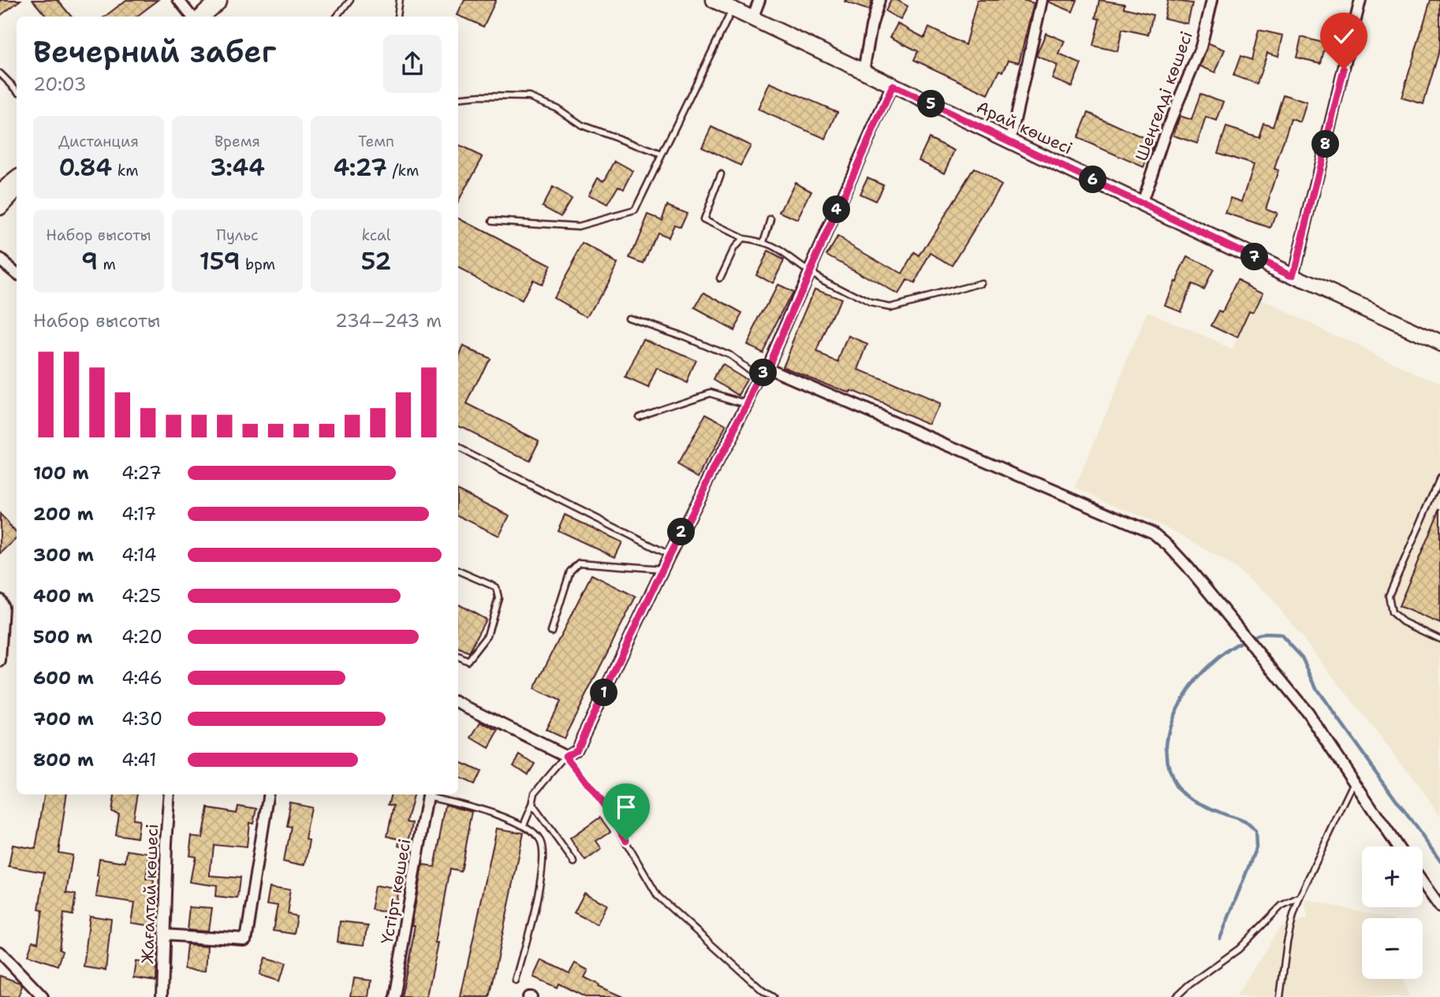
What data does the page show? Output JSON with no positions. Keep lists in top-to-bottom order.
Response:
{
  "streets": {
    "main road": ["Арай көшесі"],
    "street": ["Шеңгелді көшесі", "Үстірт көшесі", "Жағалтай көшесі"]
  },
  "crossings": [
    ["Шеңгелді көшесі", "Арай көшесі"]
  ],
  "page": {
    "heading": ["Вечерний забег", "20:03"],
    "pins": [
      "5",
      "8",
      "6",
      "4",
      "7",
      "3",
      "2",
      "1"
    ],
    "stats": [
      ["Дистанция", "0.84 km"],
      ["Время", "3:44"],
      ["Темп", "4:27 /km"],
      ["Набор высоты", "9 m"],
      ["Пульс", "159 bpm"],
      ["kcal", "52"]
    ],
    "chart": ["Набор высоты", "234–243 m"],
    "list": [
      {
        "name": "100 m",
        "note": "4:27"
      },
      {
        "name": "200 m",
        "note": "4:17"
      },
      {
        "name": "300 m",
        "note": "4:14"
      },
      {
        "name": "400 m",
        "note": "4:25"
      },
      {
        "name": "500 m",
        "note": "4:20"
      },
      {
        "name": "600 m",
        "note": "4:46"
      },
      {
        "name": "700 m",
        "note": "4:30"
      },
      {
        "name": "800 m",
        "note": "4:41"
      }
    ],
    "map_buttons": ["+", "−"]
  }
}
